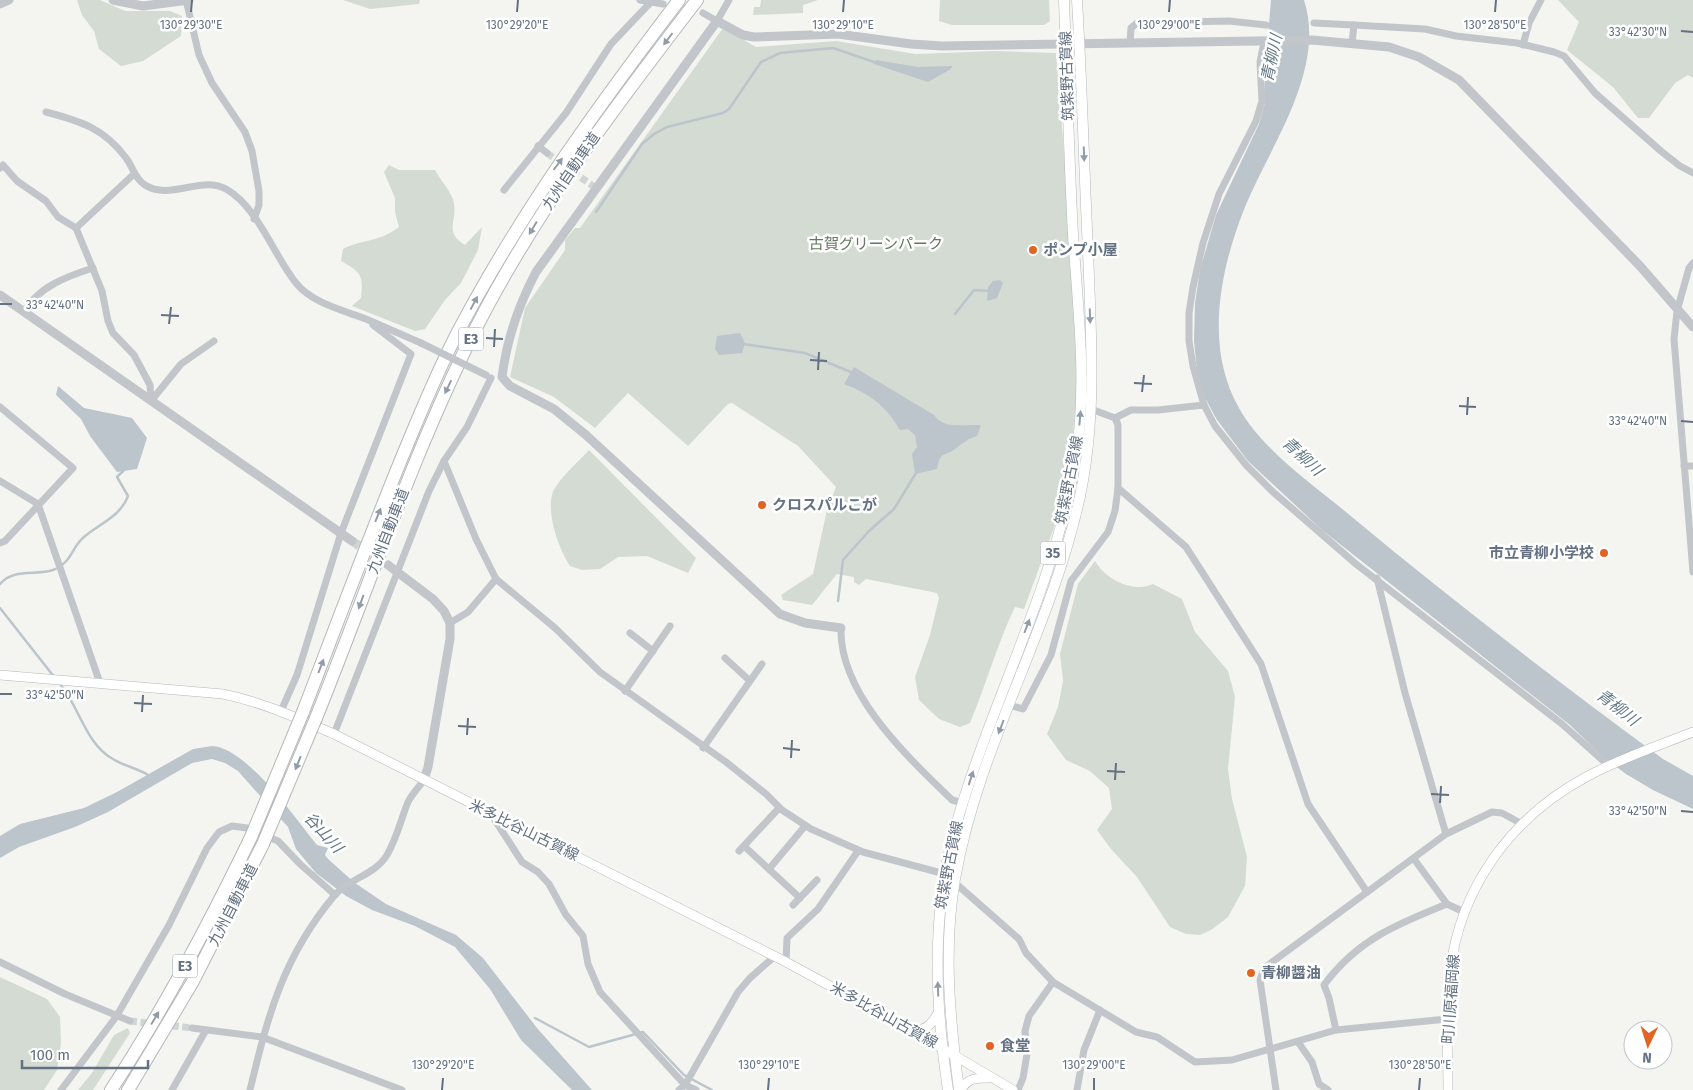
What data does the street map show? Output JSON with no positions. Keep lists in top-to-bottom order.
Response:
{
  "streets": {
    "highway": ["九州自動車道", "E3"],
    "main road": [
      "筑紫野古賀線",
      "35",
      "米多比谷山古賀線",
      "町川原福岡線"
    ]
  },
  "crossings": [
    ["筑紫野古賀線", "米多比谷山古賀線"]
  ],
  "water": ["青柳川", "谷山川"],
  "parks": ["古賀グリーンパーク"],
  "places": [
    "ポンプ小屋",
    "クロスパルこが",
    "市立青柳小学校",
    "青柳醤油",
    "食堂"
  ],
  "scale_bar": "100 m",
  "north": "bottom",
  "coordinates": [
    "130°29'30\"E",
    "130°29'20\"E",
    "130°29'10\"E",
    "130°29'00\"E",
    "130°28'50\"E",
    "33°42'30\"N",
    "33°42'40\"N",
    "33°42'50\"N"
  ]
}
